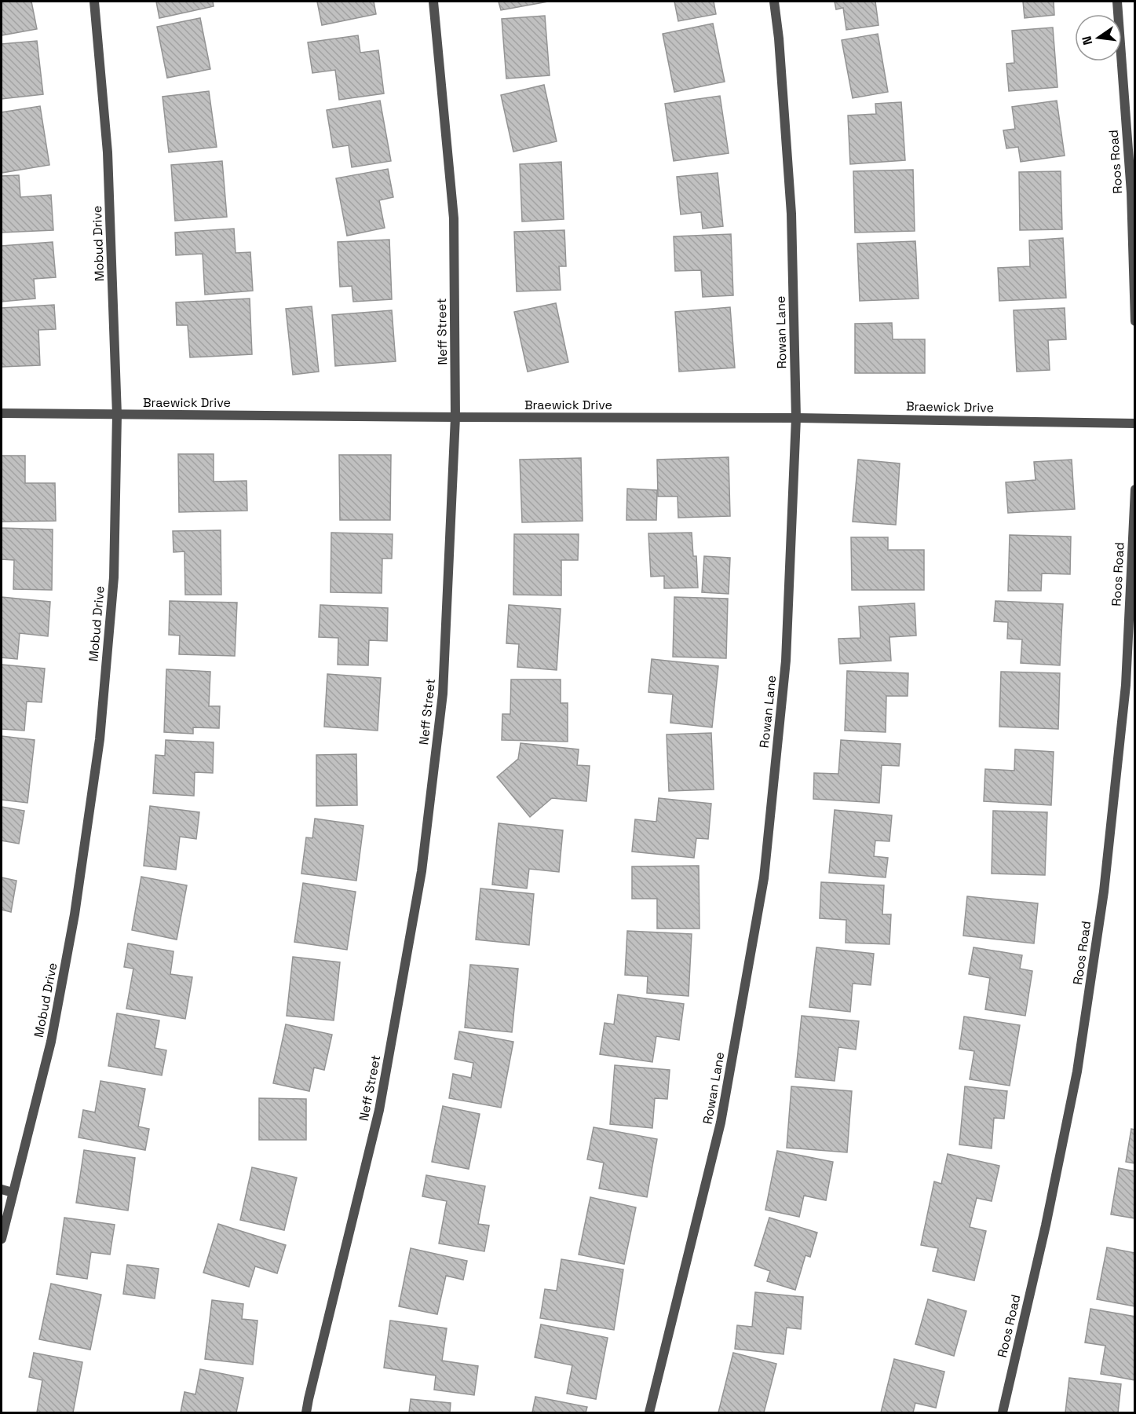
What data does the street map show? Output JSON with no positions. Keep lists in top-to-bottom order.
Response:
{
  "streets": {
    "street": [
      "Roos Road",
      "Mobud Drive",
      "Neff Street",
      "Rowan Lane",
      "Braewick Drive"
    ]
  },
  "crossings": [
    ["Mobud Drive", "Braewick Drive"],
    ["Neff Street", "Braewick Drive"],
    ["Rowan Lane", "Braewick Drive"]
  ],
  "north": "left"
}
